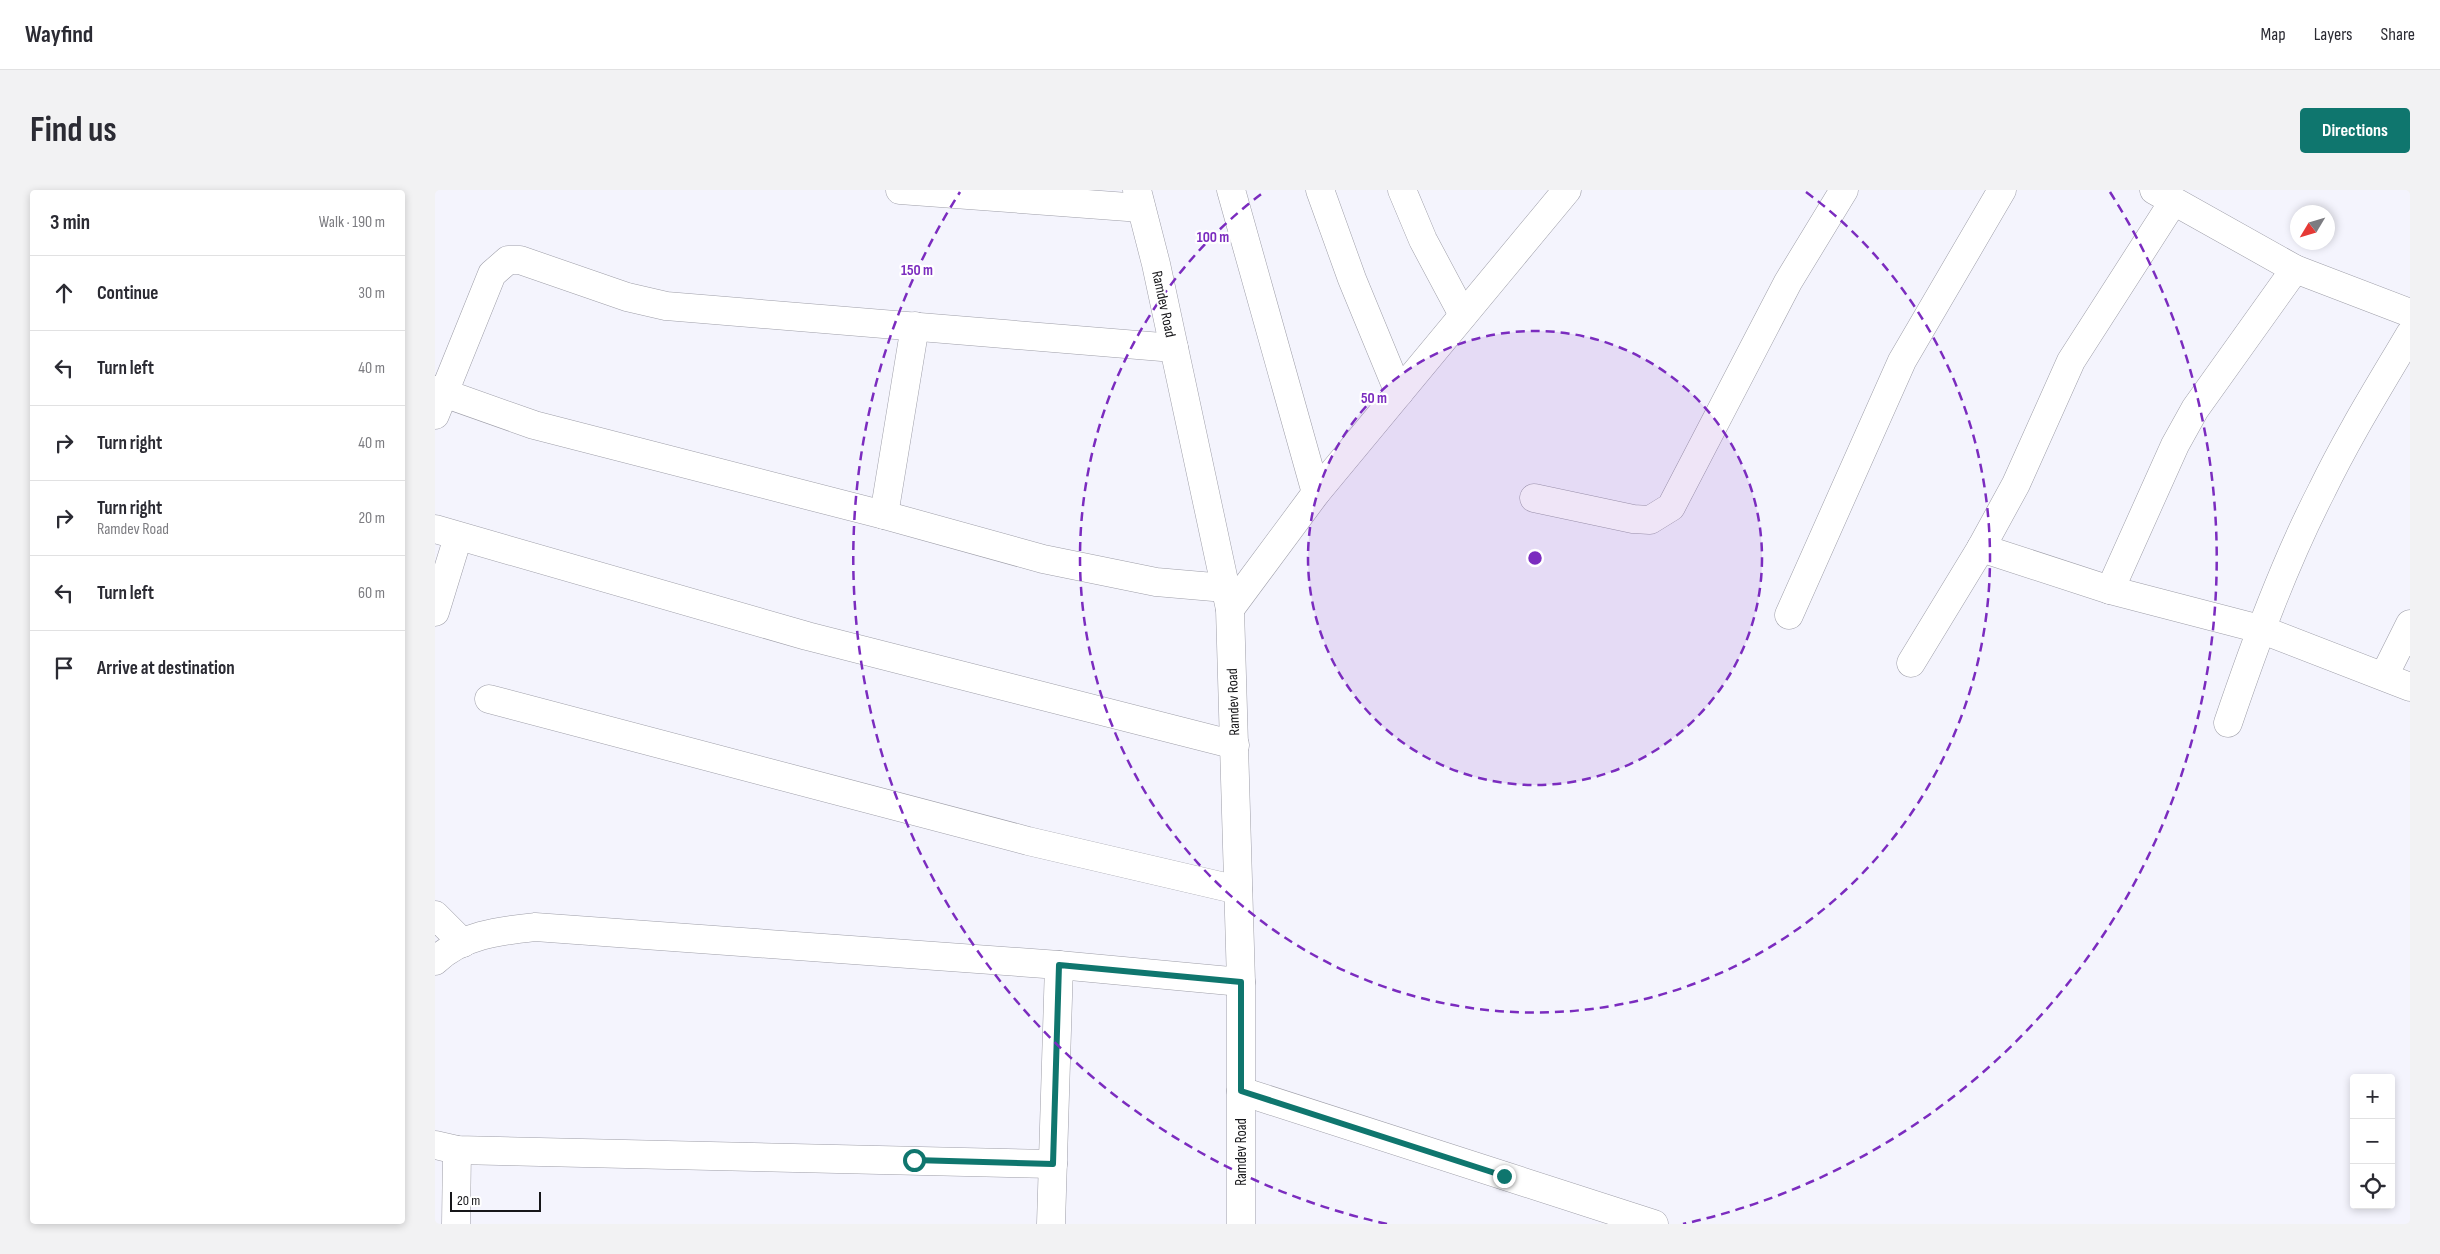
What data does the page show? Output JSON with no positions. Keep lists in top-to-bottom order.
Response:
{
  "streets": {
    "street": ["Ramdev Road"]
  },
  "scale_bar": "20 m",
  "north": "bottom left",
  "page": {
    "header": "Wayfind",
    "nav": ["Map", "Layers", "Share"],
    "buttons": "Directions",
    "title": "Find us",
    "heading": ["3 min", "Walk · 190 m"],
    "list": [
      ["Continue", "30 m"],
      ["Turn left", "40 m"],
      ["Turn right", "40 m"],
      ["Turn right", "Ramdev Road", "20 m"],
      ["Turn left", "60 m"],
      "Arrive at destination"
    ],
    "map_buttons": ["+", "−"],
    "scale": "20 m"
  },
  "rings": ["100 m", "150 m", "50 m"]
}
